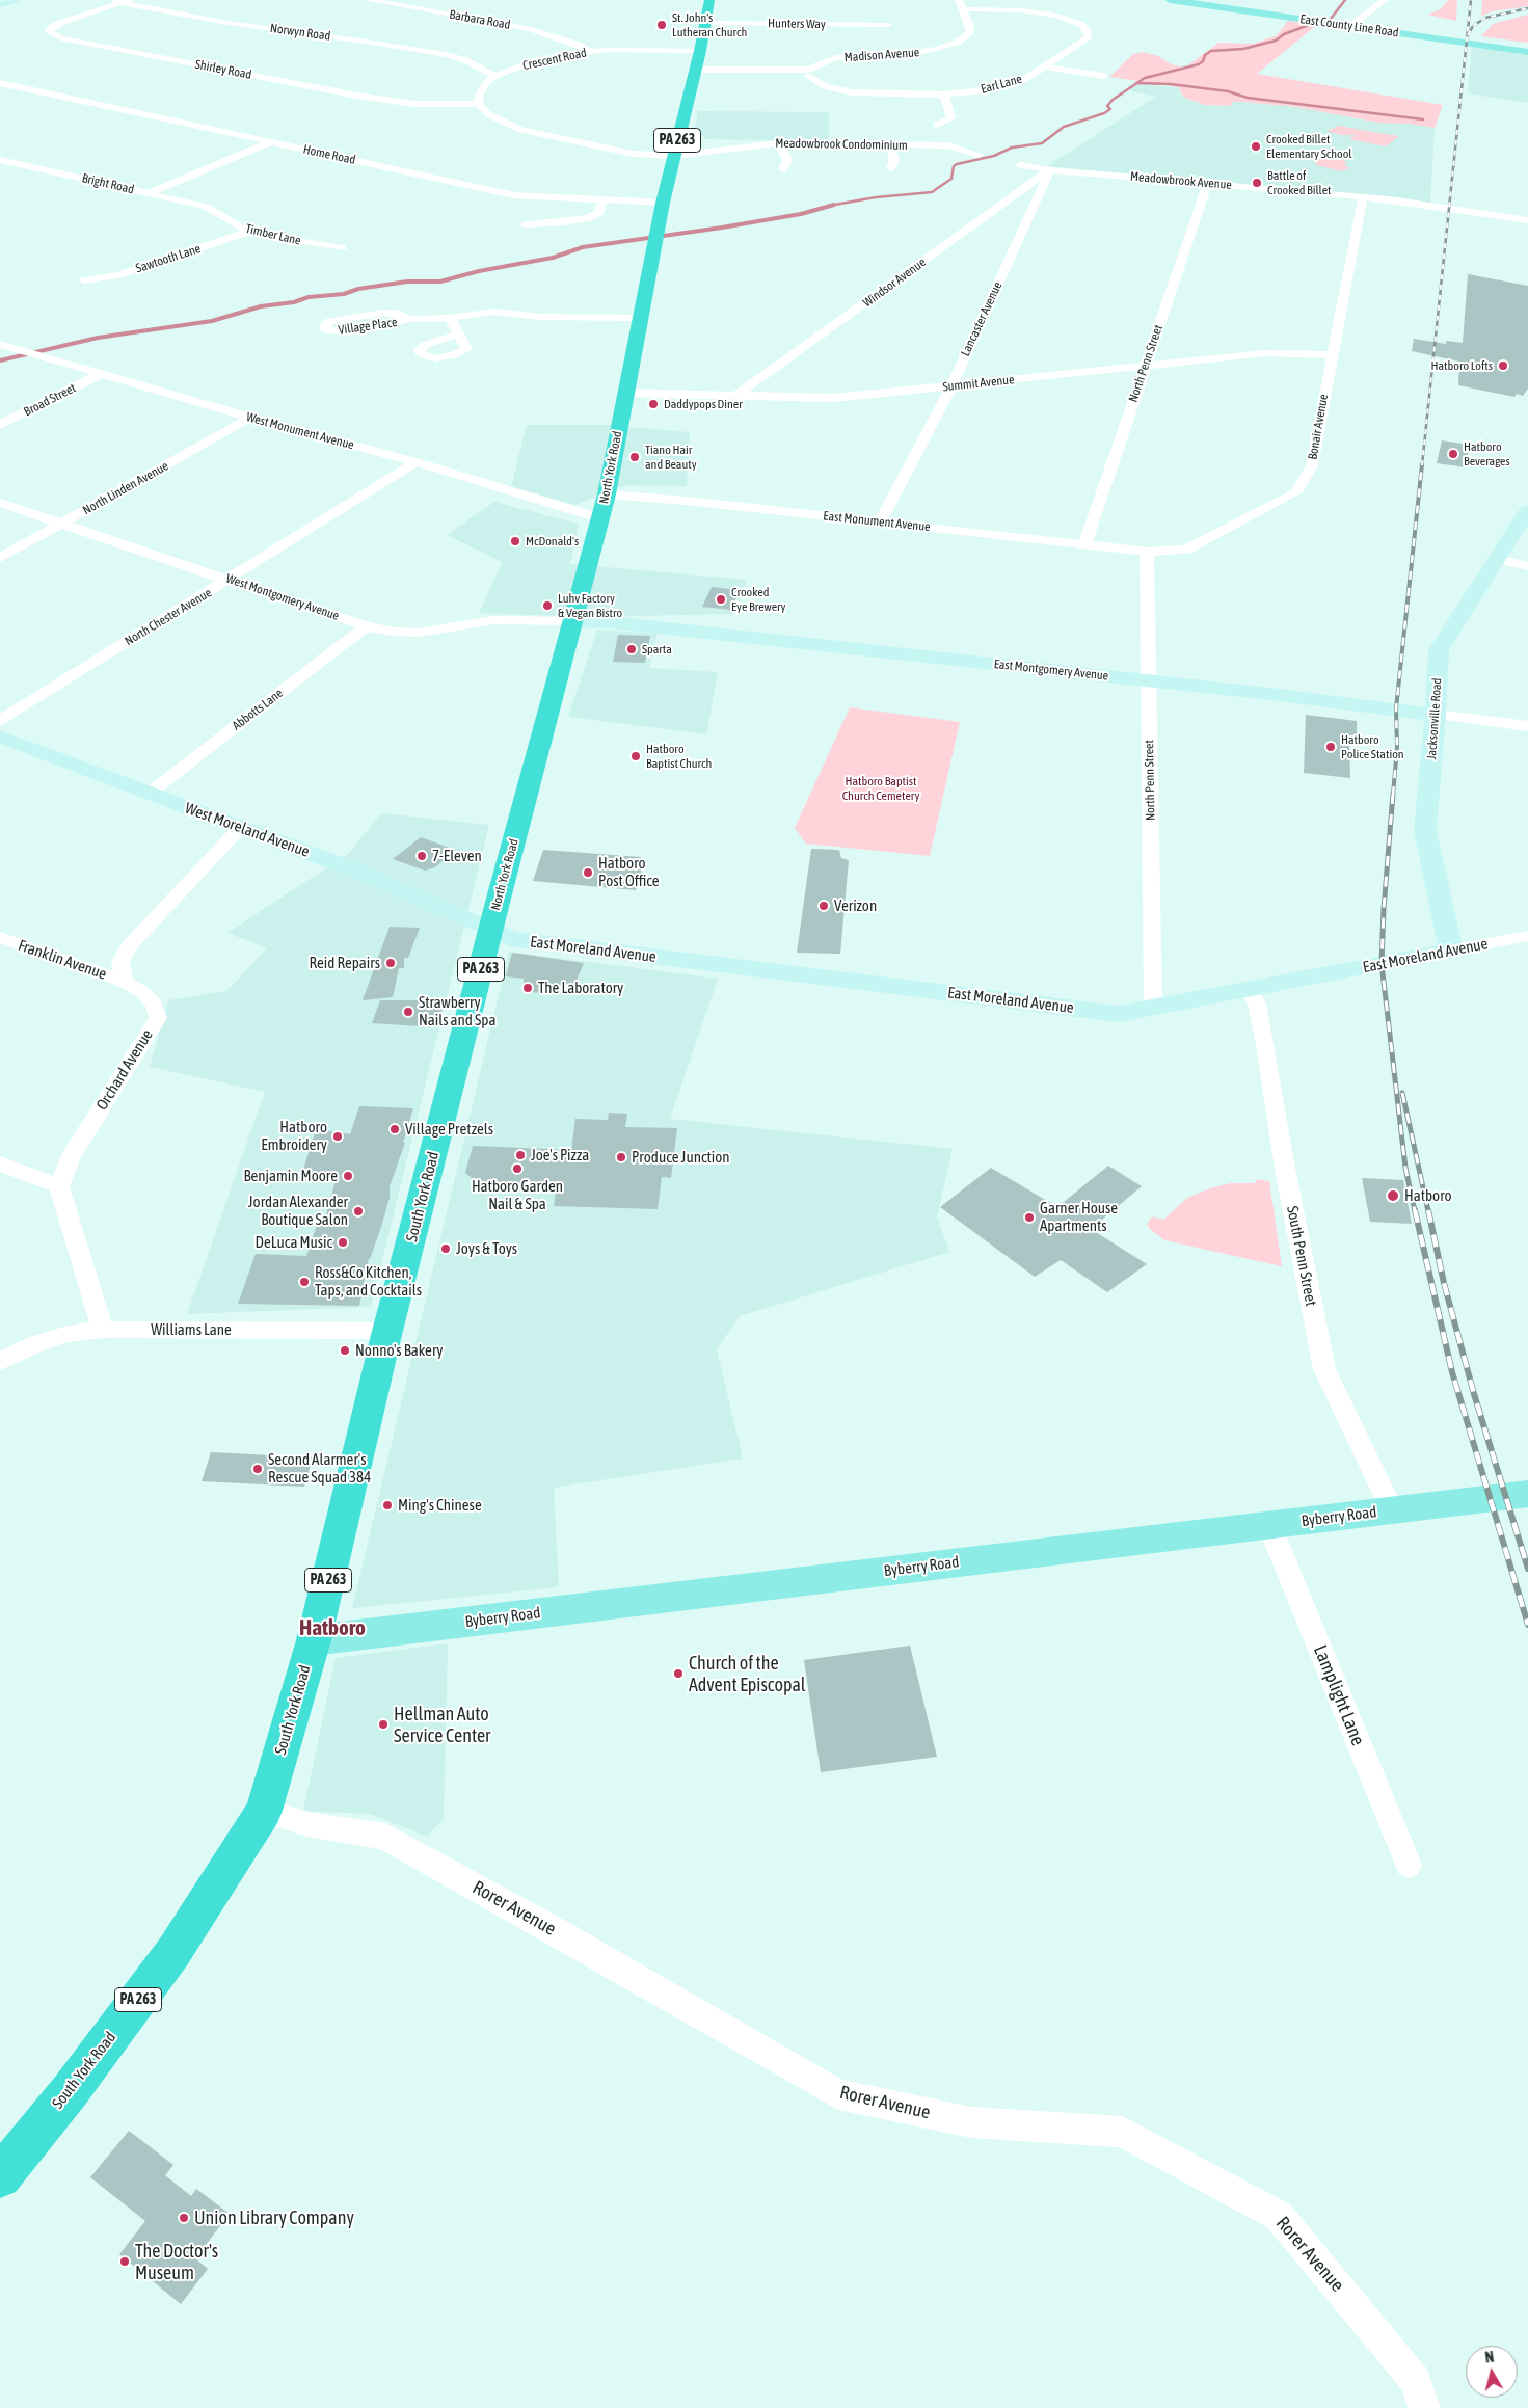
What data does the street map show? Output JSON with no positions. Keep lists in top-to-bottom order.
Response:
{
  "streets": {
    "highway": ["PA 263", "North York Road", "South York Road"],
    "main road": ["East County Line Road", "Byberry Road"],
    "street": [
      "Barbara Road",
      "Hunters Way",
      "Norwyn Road",
      "Madison Avenue",
      "Crescent Road",
      "Shirley Road",
      "Earl Lane",
      "Meadowbrook Condominium",
      "Home Road",
      "Meadowbrook Avenue",
      "Bright Road",
      "Timber Lane",
      "Sawtooth Lane",
      "Windsor Avenue",
      "Lancaster Avenue",
      "Village Place",
      "North Penn Street",
      "Summit Avenue",
      "Broad Street",
      "Bonair Avenue",
      "West Monument Avenue",
      "North Linden Avenue",
      "East Monument Avenue",
      "West Montgomery Avenue",
      "North Chester Avenue",
      "East Montgomery Avenue",
      "Abbotts Lane",
      "Jacksonville Road",
      "West Moreland Avenue",
      "East Moreland Avenue",
      "Franklin Avenue",
      "Orchard Avenue",
      "South Penn Street",
      "Williams Lane",
      "Lamplight Lane",
      "Rorer Avenue"
    ]
  },
  "crossings": [
    ["Barbara Road", "Crescent Road"],
    ["Hunters Way", "North York Road"],
    ["Norwyn Road", "Crescent Road"],
    ["Norwyn Road", "Shirley Road"],
    ["Madison Avenue", "Earl Lane"],
    ["Madison Avenue", "North York Road"],
    ["Crescent Road", "North York Road"],
    ["Meadowbrook Condominium", "North York Road"],
    ["Home Road", "Bright Road"],
    ["Home Road", "North York Road"],
    ["Meadowbrook Avenue", "Windsor Avenue"],
    ["Meadowbrook Avenue", "Lancaster Avenue"],
    ["Meadowbrook Avenue", "North Penn Street"],
    ["Meadowbrook Avenue", "Bonair Avenue"],
    ["Bright Road", "Timber Lane"],
    ["Timber Lane", "Sawtooth Lane"],
    ["Windsor Avenue", "Lancaster Avenue"],
    ["Windsor Avenue", "Summit Avenue"],
    ["Lancaster Avenue", "Summit Avenue"],
    ["Lancaster Avenue", "East Monument Avenue"],
    ["Village Place", "North York Road"],
    ["North Penn Street", "Summit Avenue"],
    ["North Penn Street", "Bonair Avenue"],
    ["North Penn Street", "East Monument Avenue"],
    ["North Penn Street", "East Montgomery Avenue"],
    ["North Penn Street", "East Moreland Avenue"],
    ["Summit Avenue", "Bonair Avenue"],
    ["Summit Avenue", "North York Road"],
    ["Broad Street", "West Monument Avenue"],
    ["Bonair Avenue", "East Monument Avenue"],
    ["West Monument Avenue", "North York Road"],
    ["West Monument Avenue", "North Linden Avenue"],
    ["West Monument Avenue", "North Chester Avenue"],
    ["North York Road", "East Monument Avenue"],
    ["North York Road", "West Montgomery Avenue"],
    ["North York Road", "East Montgomery Avenue"],
    ["North York Road", "West Moreland Avenue"],
    ["North York Road", "East Moreland Avenue"],
    ["North York Road", "South York Road"],
    ["North Linden Avenue", "West Montgomery Avenue"],
    ["West Montgomery Avenue", "North Chester Avenue"],
    ["West Montgomery Avenue", "East Montgomery Avenue"],
    ["West Montgomery Avenue", "Abbotts Lane"],
    ["East Montgomery Avenue", "Jacksonville Road"],
    ["Abbotts Lane", "West Moreland Avenue"],
    ["Jacksonville Road", "East Moreland Avenue"],
    ["West Moreland Avenue", "East Moreland Avenue"],
    ["West Moreland Avenue", "South York Road"],
    ["East Moreland Avenue", "South York Road"],
    ["East Moreland Avenue", "South Penn Street"],
    ["Franklin Avenue", "Orchard Avenue"],
    ["South York Road", "Williams Lane"],
    ["South York Road", "Byberry Road"],
    ["South York Road", "Rorer Avenue"],
    ["South Penn Street", "Byberry Road"],
    ["Byberry Road", "Lamplight Lane"]
  ],
  "districts": ["Hatboro"],
  "parks": ["Hatboro Baptist Church Cemetery"],
  "places": [
    "St. John's Lutheran Church",
    "Crooked Billet Elementary School",
    "Battle of Crooked Billet",
    "Hatboro Lofts",
    "Daddypops Diner",
    "Hatboro Beverages",
    "Tiano Hair and Beauty",
    "McDonald's",
    "Crooked Eye Brewery",
    "Luhv Factory & Vegan Bistro",
    "Sparta",
    "Hatboro Police Station",
    "Hatboro Baptist Church",
    "7-Eleven",
    "Hatboro Post Office",
    "Verizon",
    "Reid Repairs",
    "The Laboratory",
    "Strawberry Nails and Spa",
    "Village Pretzels",
    "Hatboro Embroidery",
    "Joe's Pizza",
    "Produce Junction",
    "Hatboro Garden Nail & Spa",
    "Benjamin Moore",
    "Hatboro",
    "Jordan Alexander Boutique Salon",
    "Garner House Apartments",
    "DeLuca Music",
    "Joys & Toys",
    "Ross&Co Kitchen, Taps, and Cocktails",
    "Nonno's Bakery",
    "Second Alarmer's Rescue Squad 384",
    "Ming's Chinese",
    "Church of the Advent Episcopal",
    "Hellman Auto Service Center",
    "Union Library Company",
    "The Doctor's Museum"
  ],
  "north": "top"
}
